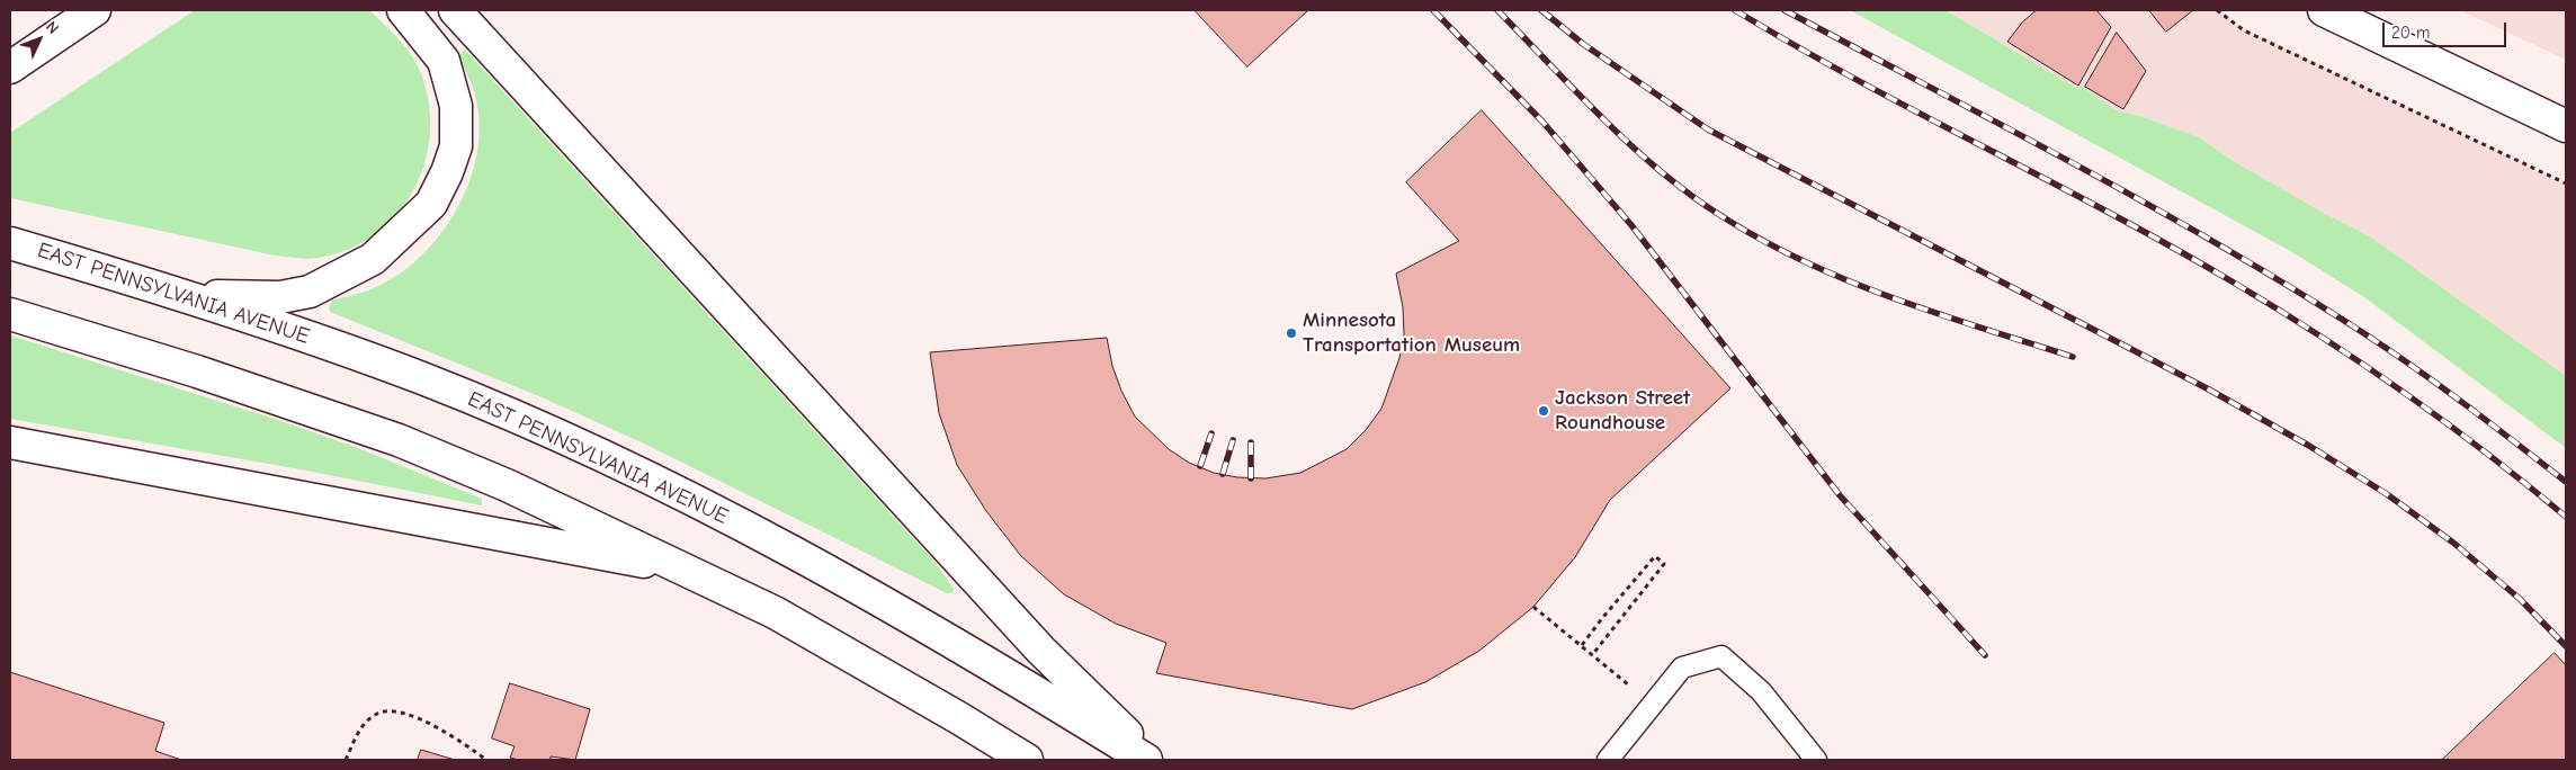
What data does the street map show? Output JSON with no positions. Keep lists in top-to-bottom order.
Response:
{
  "streets": {
    "main road": ["EAST PENNSYLVANIA AVENUE"]
  },
  "places": ["Minnesota Transportation Museum", "Jackson Street Roundhouse"],
  "scale_bar": "20 m",
  "north": "top right"
}
